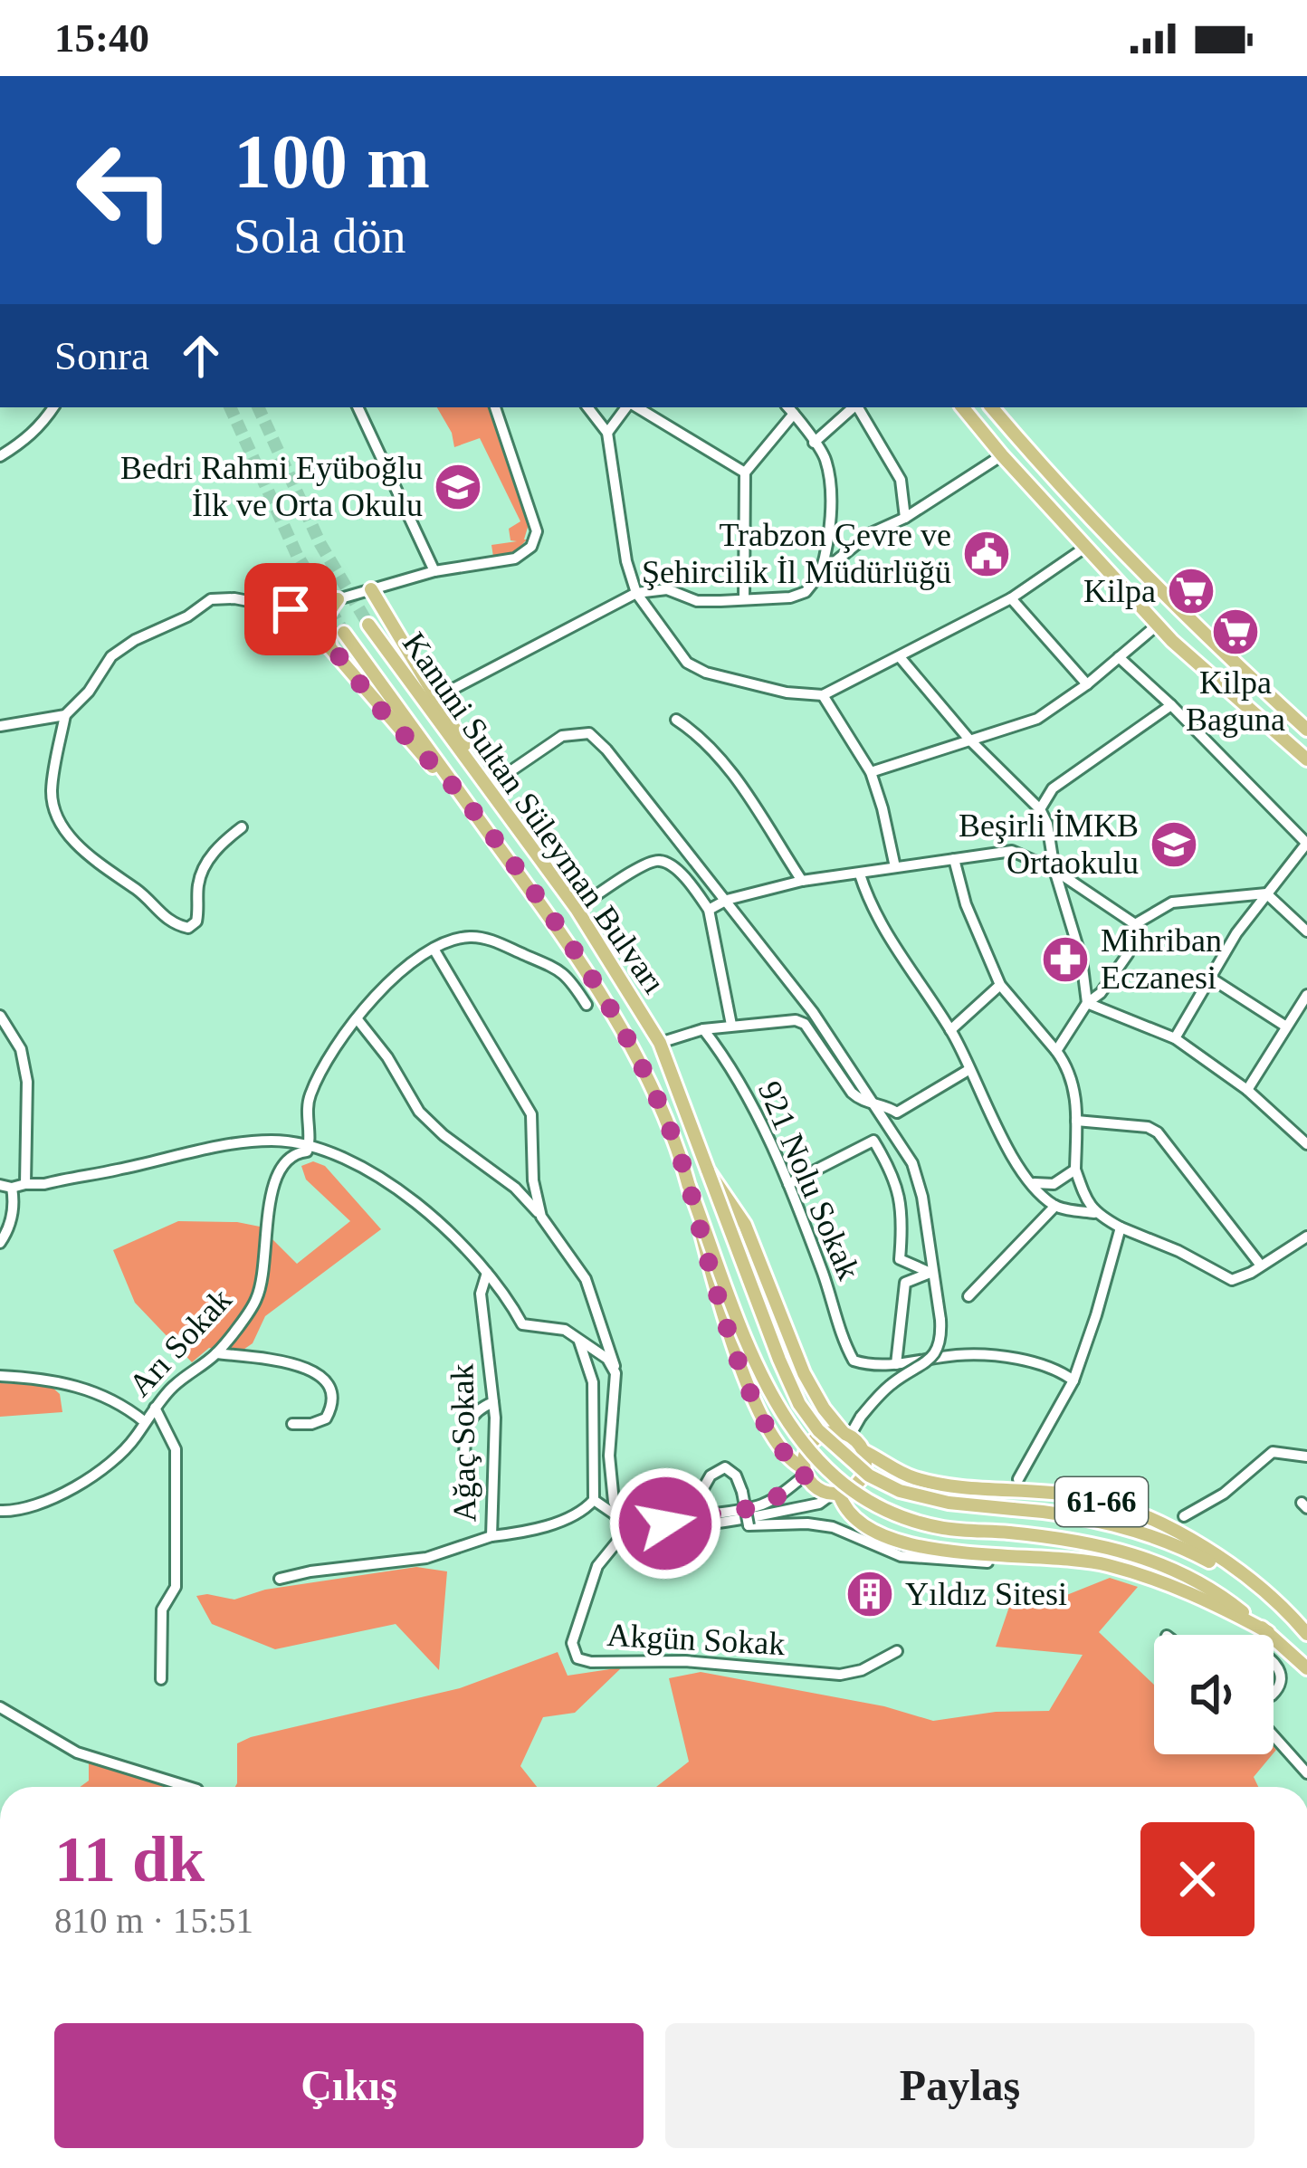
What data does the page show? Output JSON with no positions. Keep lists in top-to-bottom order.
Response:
{
  "streets": {
    "main road": ["Kanuni Sultan Süleyman Bulvarı", "61-66"],
    "street": [
      "921 Nolu Sokak",
      "Arı Sokak",
      "Ağaç Sokak",
      "Akgün Sokak"
    ]
  },
  "crossings": [
    ["Kanuni Sultan Süleyman Bulvarı", "61-66"]
  ],
  "places": {
    "school or university": ["Bedri Rahmi Eyüboğlu İlk ve Orta Okulu", "Beşirli İMKB Ortaokulu"],
    "public building": ["Trabzon Çevre ve Şehircilik İl Müdürlüğü"],
    "supermarket": ["Kilpa", "Kilpa Baguna"],
    "pharmacy": ["Mihriban Eczanesi"],
    "building": ["Yıldız Sitesi"]
  },
  "page": {
    "status": "15:40",
    "turn": ["100 m", "Sola dön"],
    "then": "Sonra",
    "heading": ["11 dk", "810 m · 15:51"],
    "buttons": ["Çıkış", "Paylaş"]
  }
}
